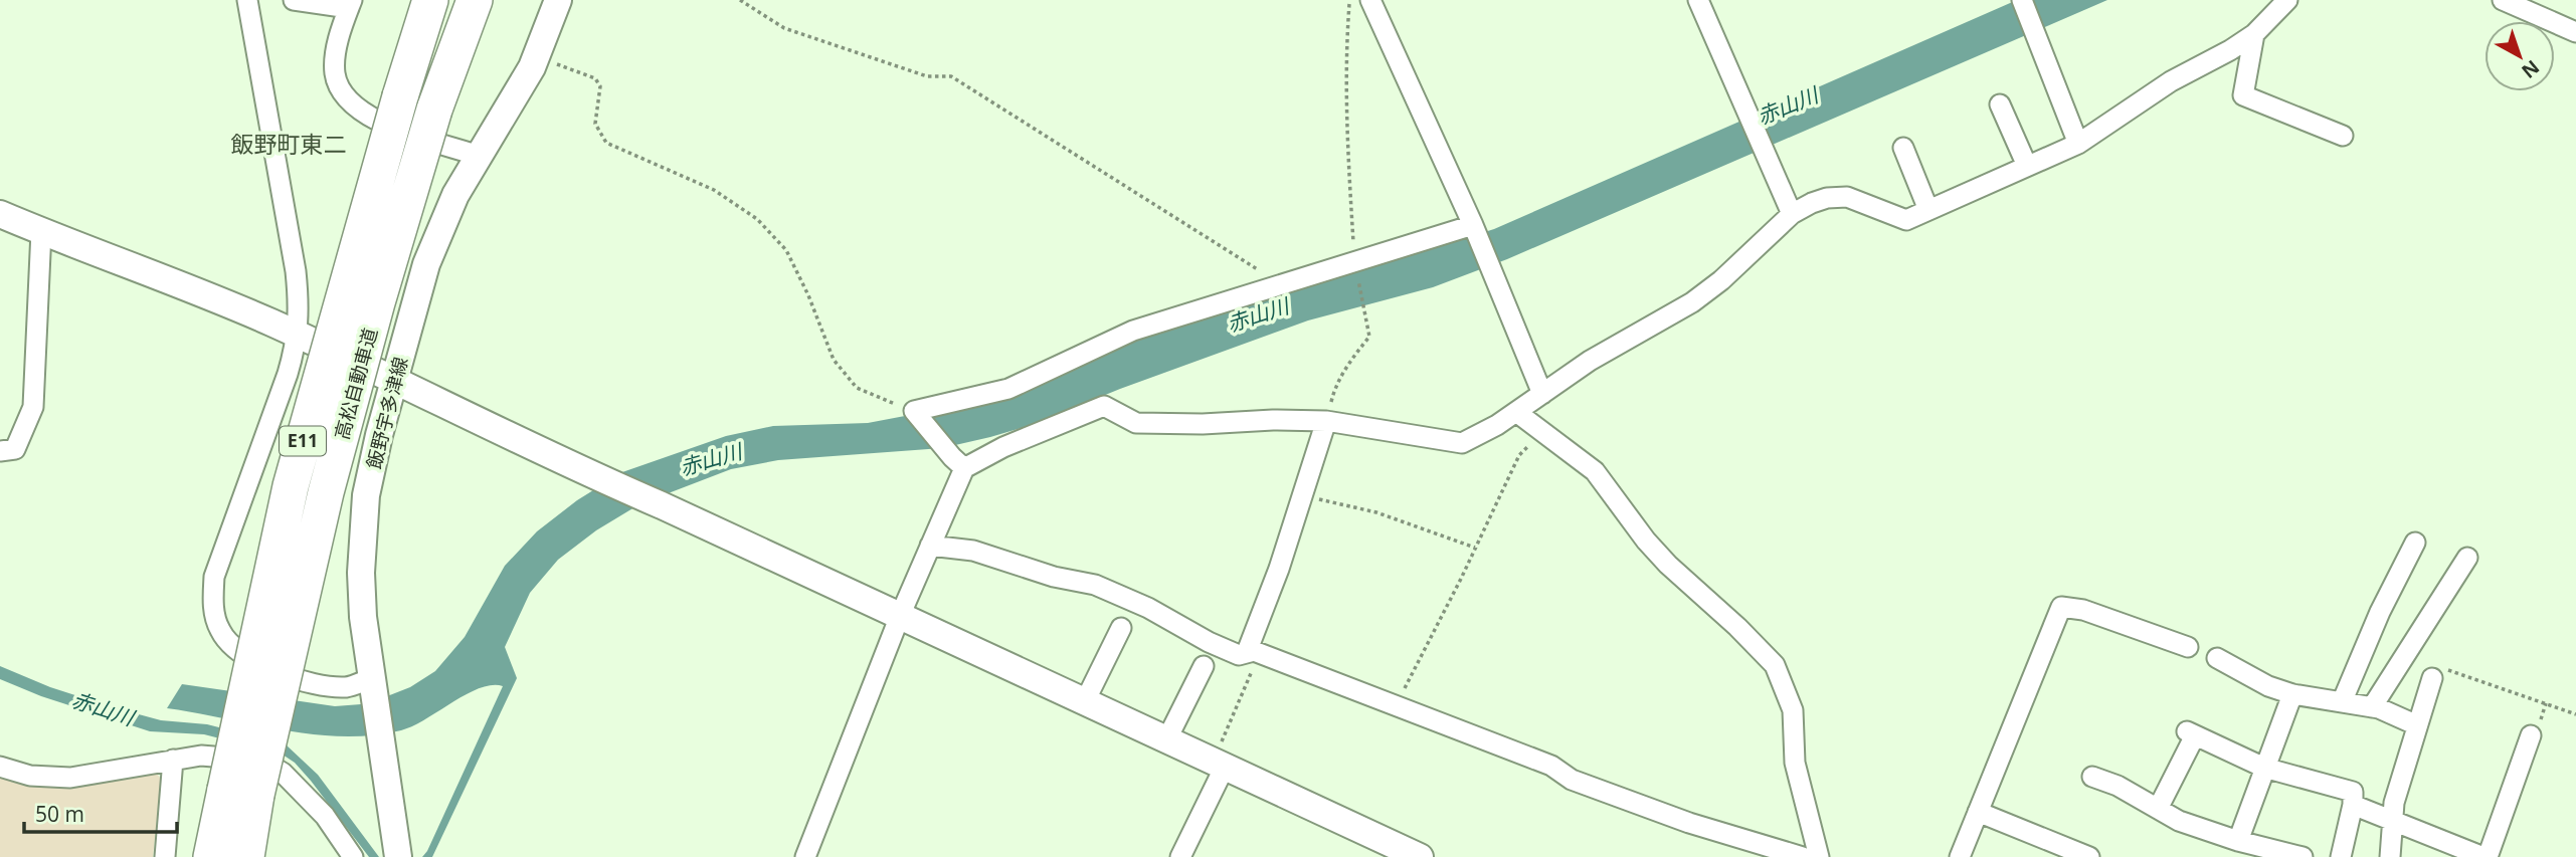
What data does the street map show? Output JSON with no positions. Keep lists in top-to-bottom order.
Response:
{
  "streets": {
    "highway": ["高松自動車道", "E11"],
    "street": ["飯野宇多津線"]
  },
  "districts": ["飯野町東二"],
  "water": ["赤山川"],
  "scale_bar": "50 m",
  "north": "bottom right"
}
